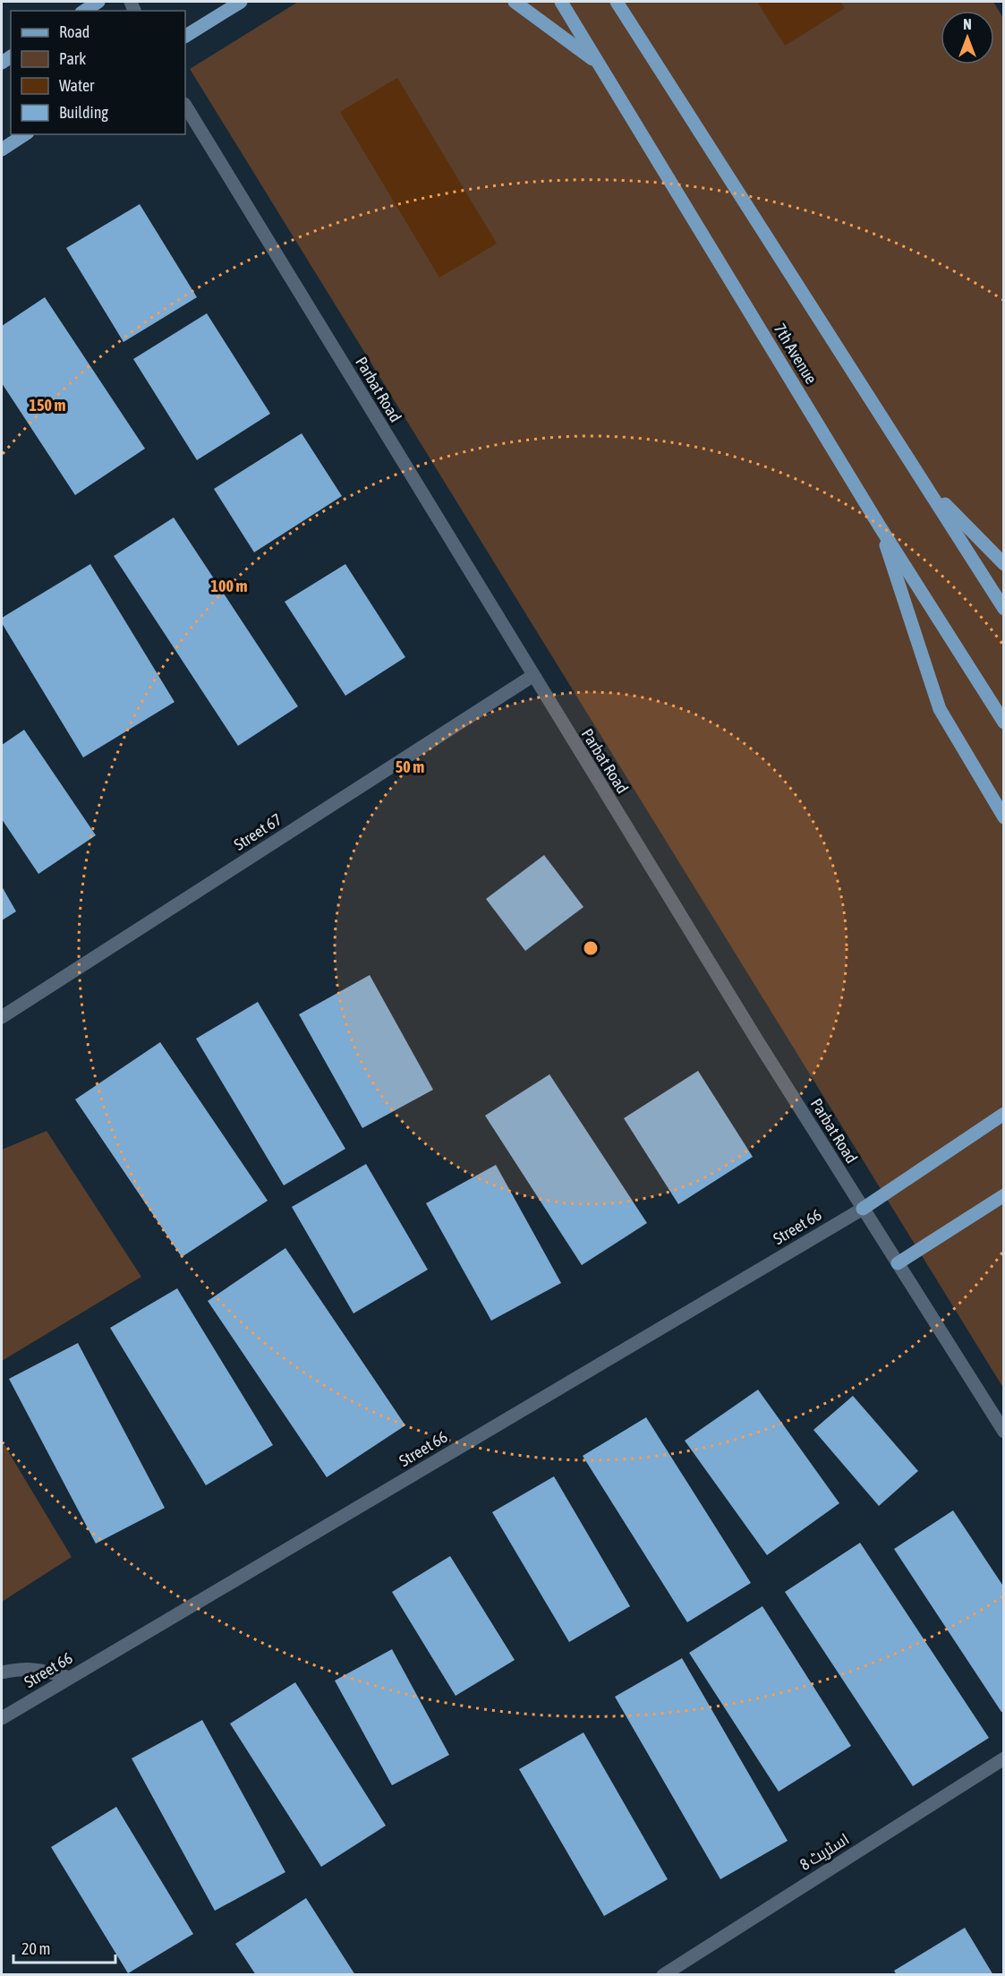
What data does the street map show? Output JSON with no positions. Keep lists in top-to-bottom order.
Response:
{
  "streets": {
    "main road": ["7th Avenue"],
    "street": [
      "Parbat Road",
      "Street 67",
      "Street 66",
      "اسٹریٹ 8"
    ]
  },
  "crossings": [
    ["Parbat Road", "Street 67"],
    ["Parbat Road", "Street 66"]
  ],
  "legend": [
    "Road",
    "Park",
    "Water",
    "Building"
  ],
  "scale_bar": "20 m",
  "north": "top",
  "rings": ["150 m", "100 m", "50 m"]
}
